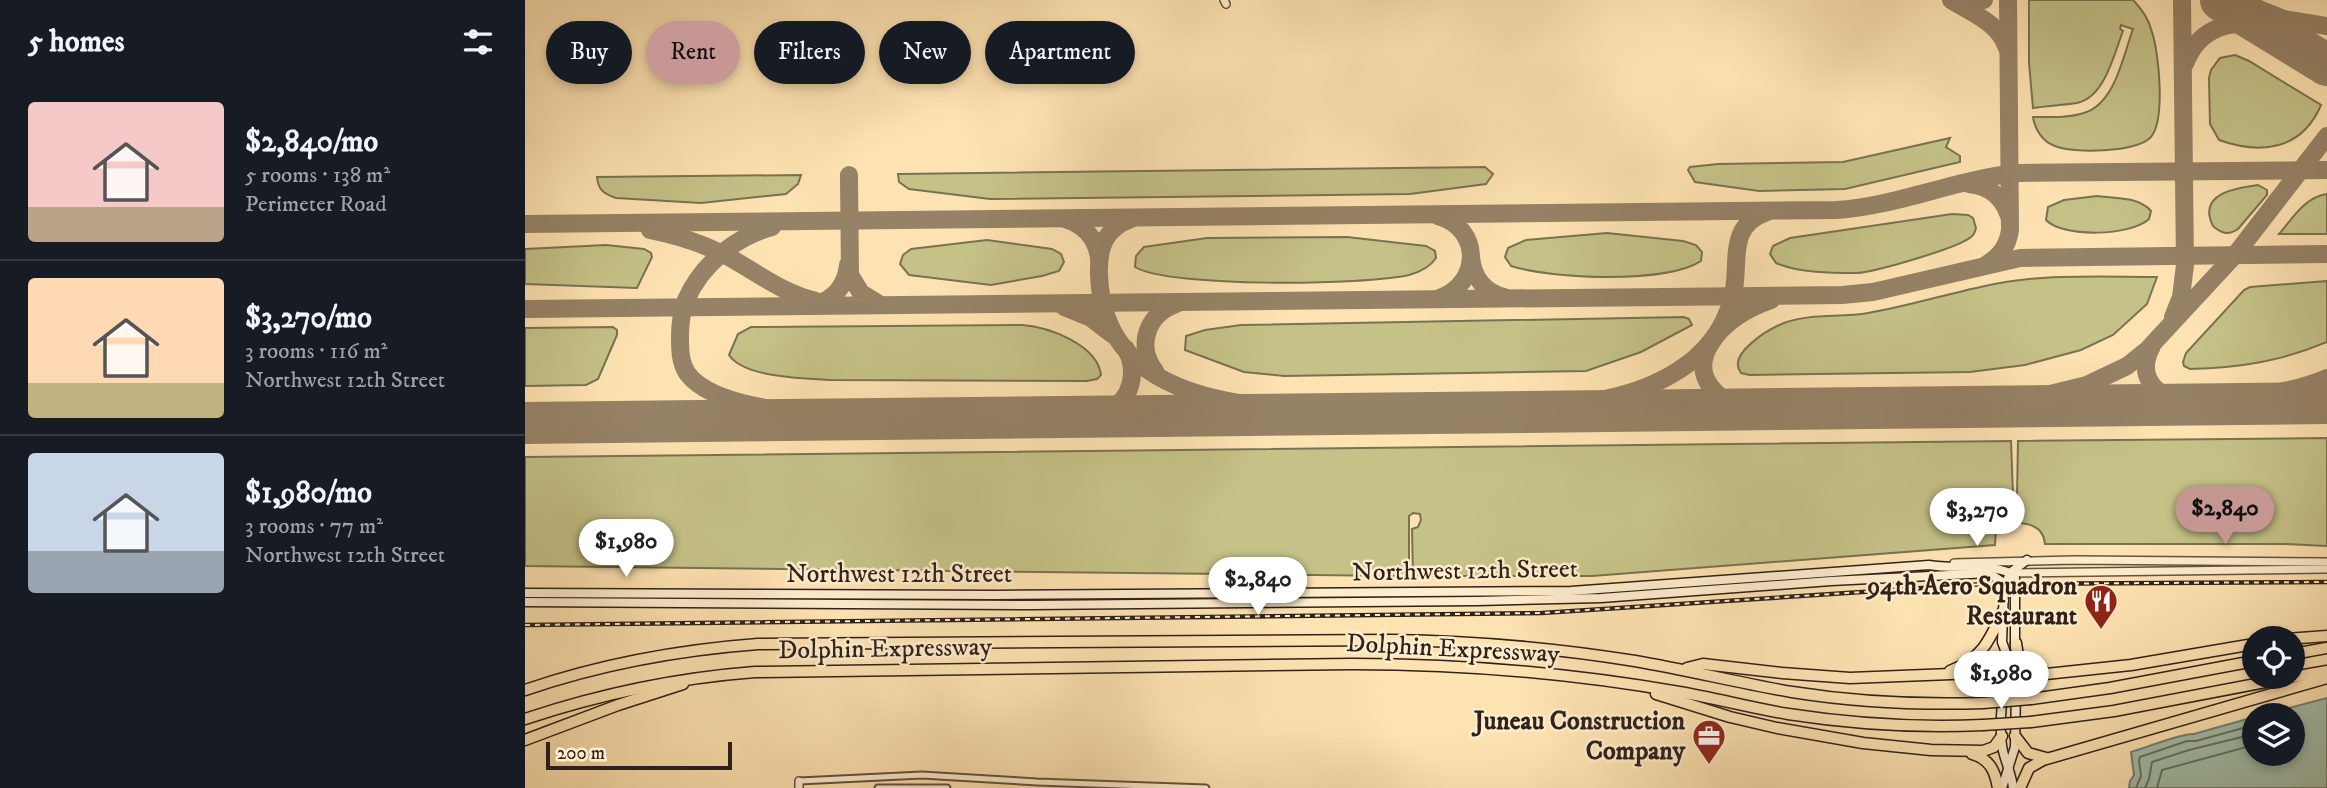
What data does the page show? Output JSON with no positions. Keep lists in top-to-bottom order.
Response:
{
  "streets": {
    "highway": ["Dolphin Expressway"],
    "main road": ["Northwest 12th Street"]
  },
  "places": {
    "restaurant": ["94th Aero Squadron Restaurant"],
    "office": ["Juneau Construction Company"]
  },
  "scale_bar": "200 m",
  "page": {
    "heading": "5 homes",
    "chip": [
      "Buy",
      "Rent",
      "Filters",
      "New",
      "Apartment"
    ],
    "list": [
      {
        "name": "$2,840/mo",
        "note": "5 rooms · 138 m² · Perimeter Road"
      },
      {
        "name": "$3,270/mo",
        "note": "3 rooms · 116 m² · Northwest 12th Street"
      },
      {
        "name": "$1,980/mo",
        "note": "3 rooms · 77 m² · Northwest 12th Street"
      }
    ],
    "price": [
      "$2,840",
      "$3,270",
      "$1,980",
      "$2,840",
      "$1,980"
    ],
    "scale": "200 m"
  }
}
